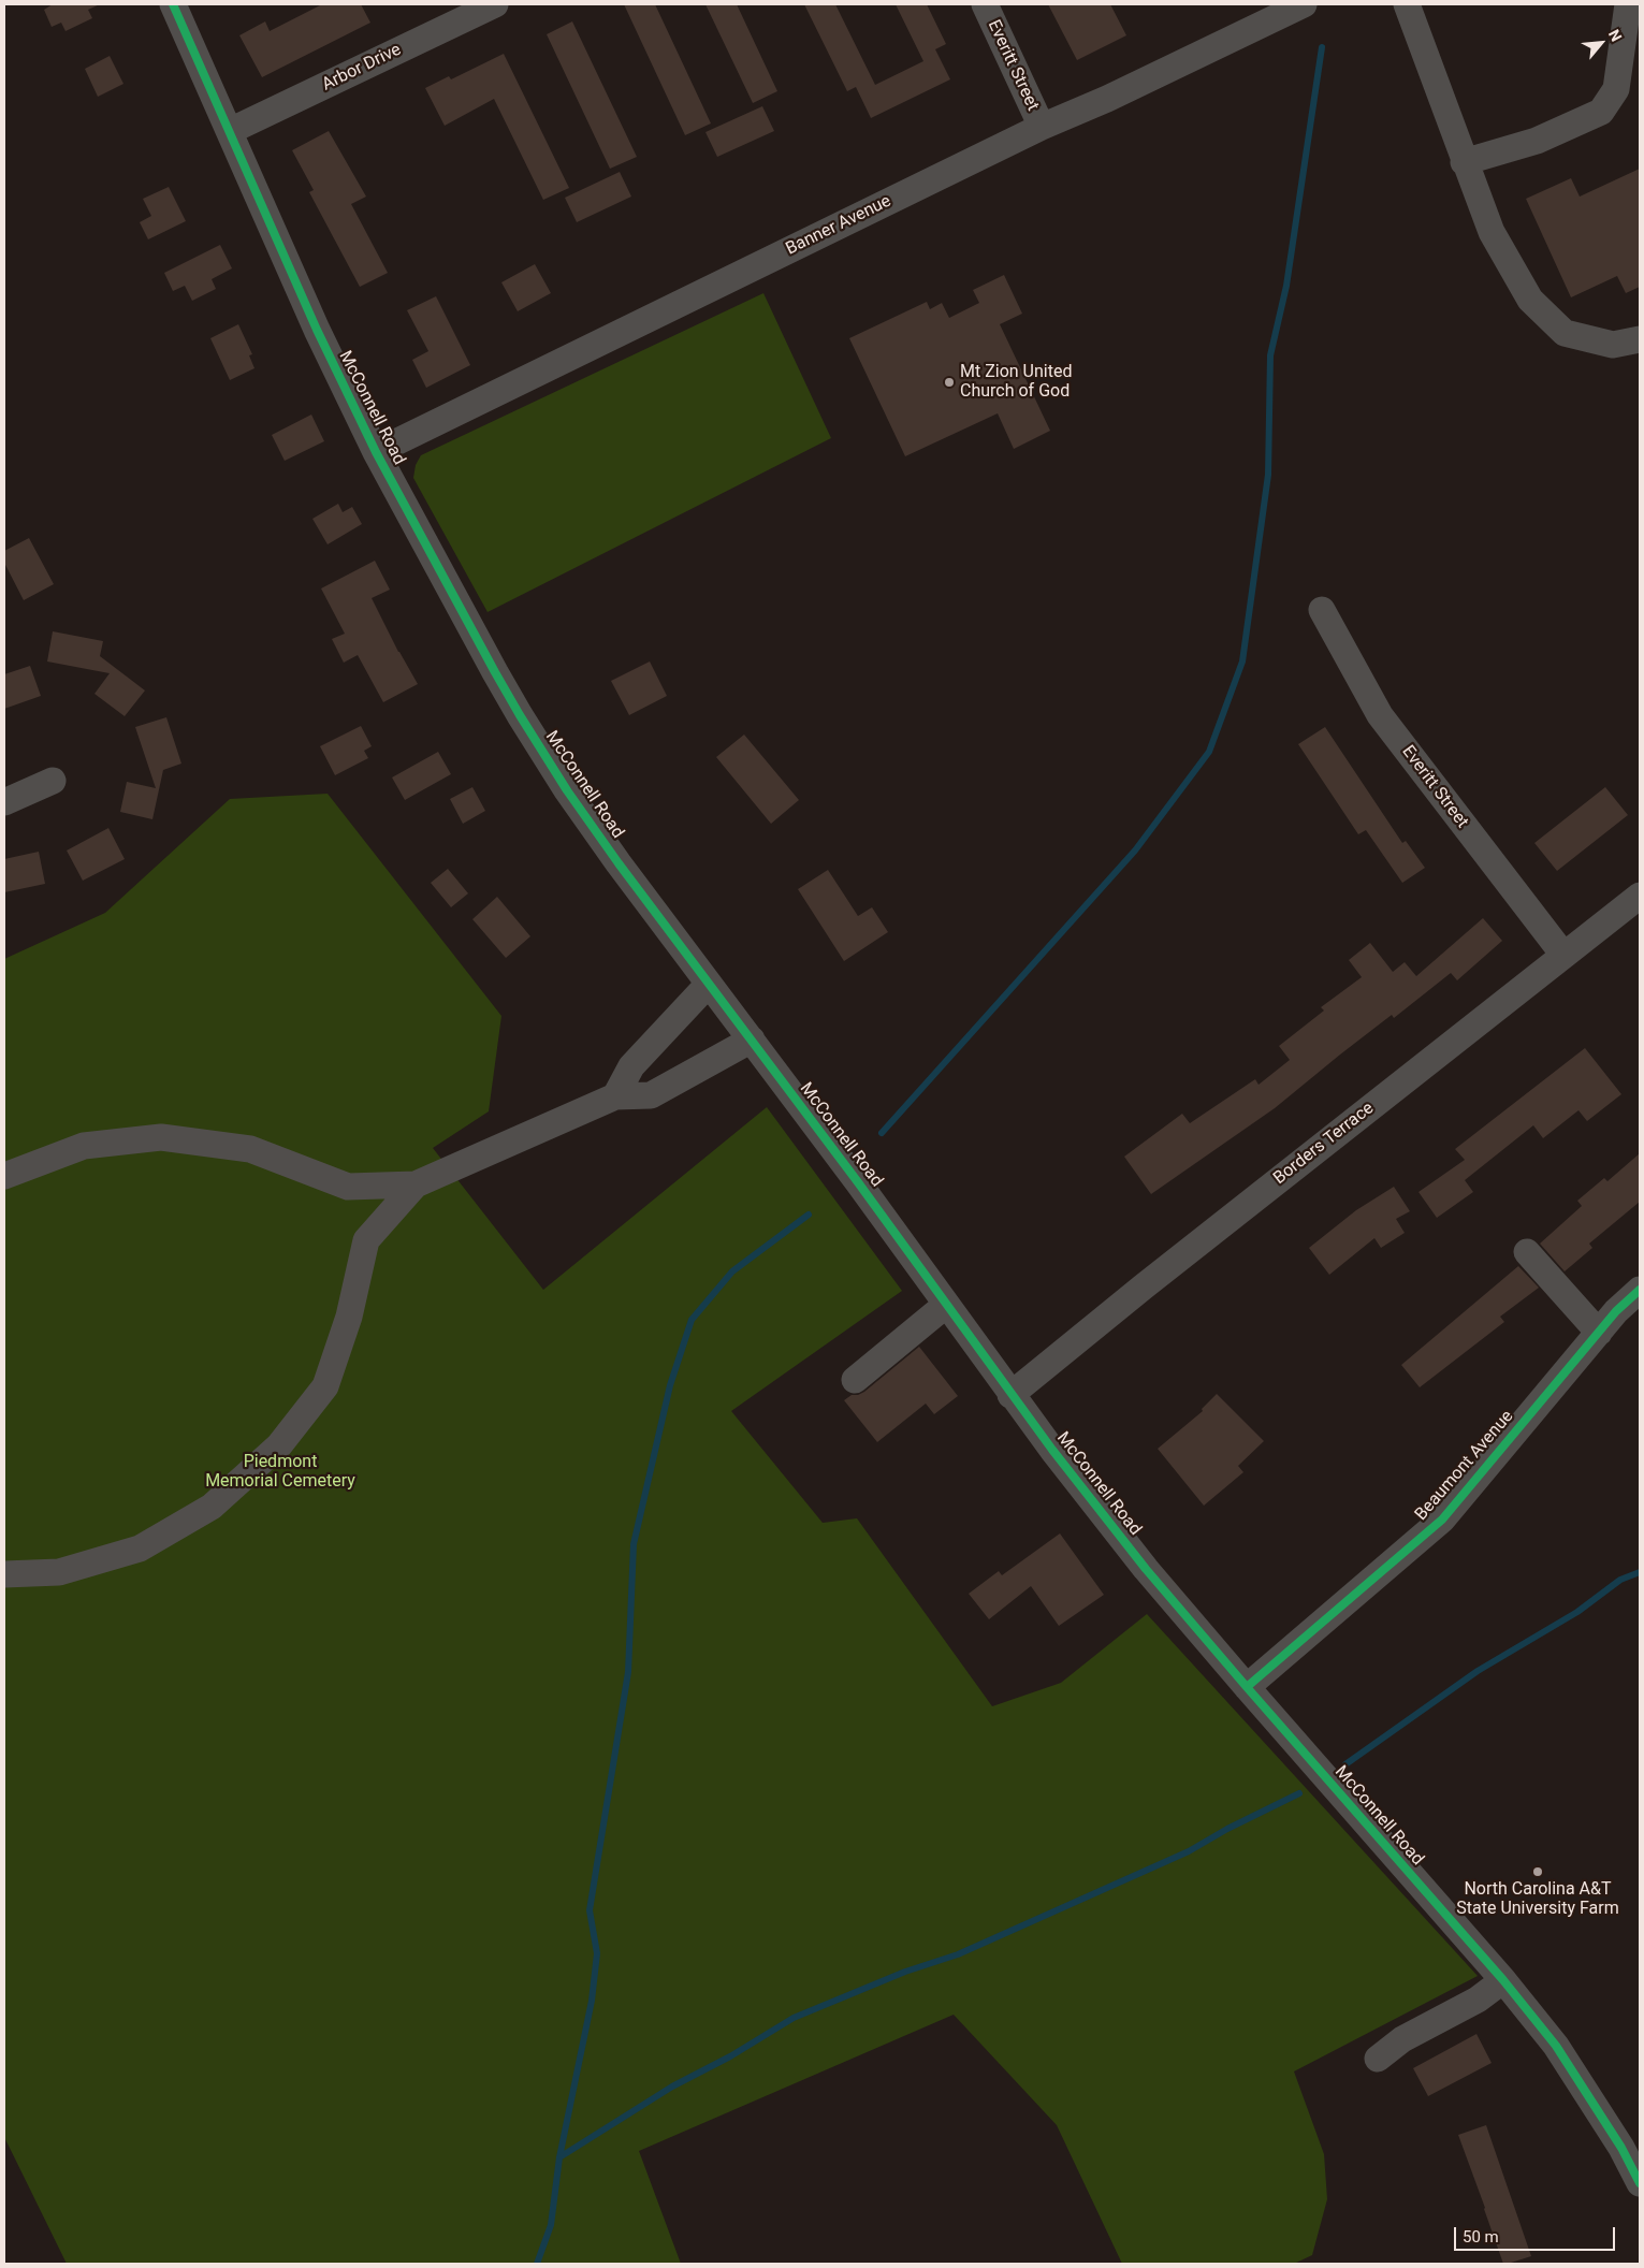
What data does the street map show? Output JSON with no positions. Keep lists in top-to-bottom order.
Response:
{
  "streets": {
    "street": [
      "Everitt Street",
      "Arbor Drive",
      "Banner Avenue",
      "McConnell Road",
      "Borders Terrace",
      "Beaumont Avenue"
    ]
  },
  "crossings": [
    ["Everitt Street", "Banner Avenue"],
    ["Everitt Street", "Borders Terrace"],
    ["Arbor Drive", "McConnell Road"],
    ["Banner Avenue", "McConnell Road"],
    ["McConnell Road", "Borders Terrace"],
    ["McConnell Road", "Beaumont Avenue"]
  ],
  "parks": ["Piedmont Memorial Cemetery"],
  "places": ["Mt Zion United Church of God", "North Carolina A&T State University Farm"],
  "scale_bar": "50 m",
  "north": "top right"
}
